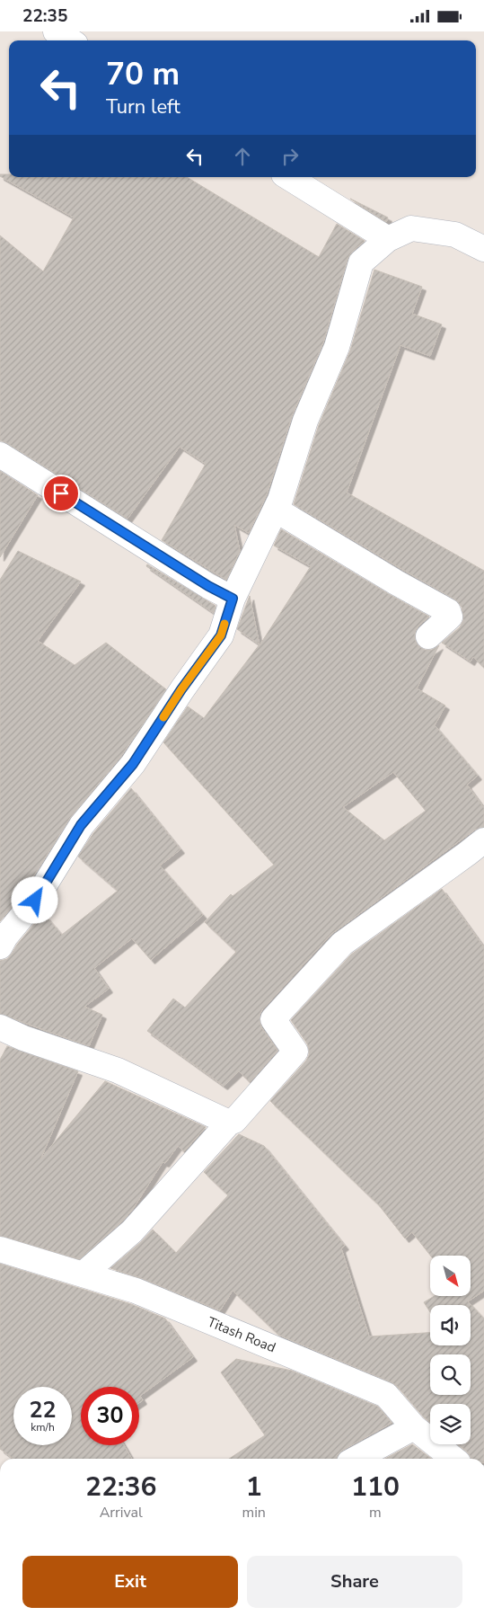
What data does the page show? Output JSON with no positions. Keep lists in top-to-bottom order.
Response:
{
  "streets": {
    "street": ["Titash Road"]
  },
  "north": "bottom right",
  "page": {
    "status": "22:35",
    "turn": ["70 m", "Turn left"],
    "speed": "22 km/h",
    "limit": "30",
    "eta": [
      "22:36",
      "Arrival",
      "1",
      "min",
      "110",
      "m"
    ],
    "buttons": ["Exit", "Share"]
  }
}
